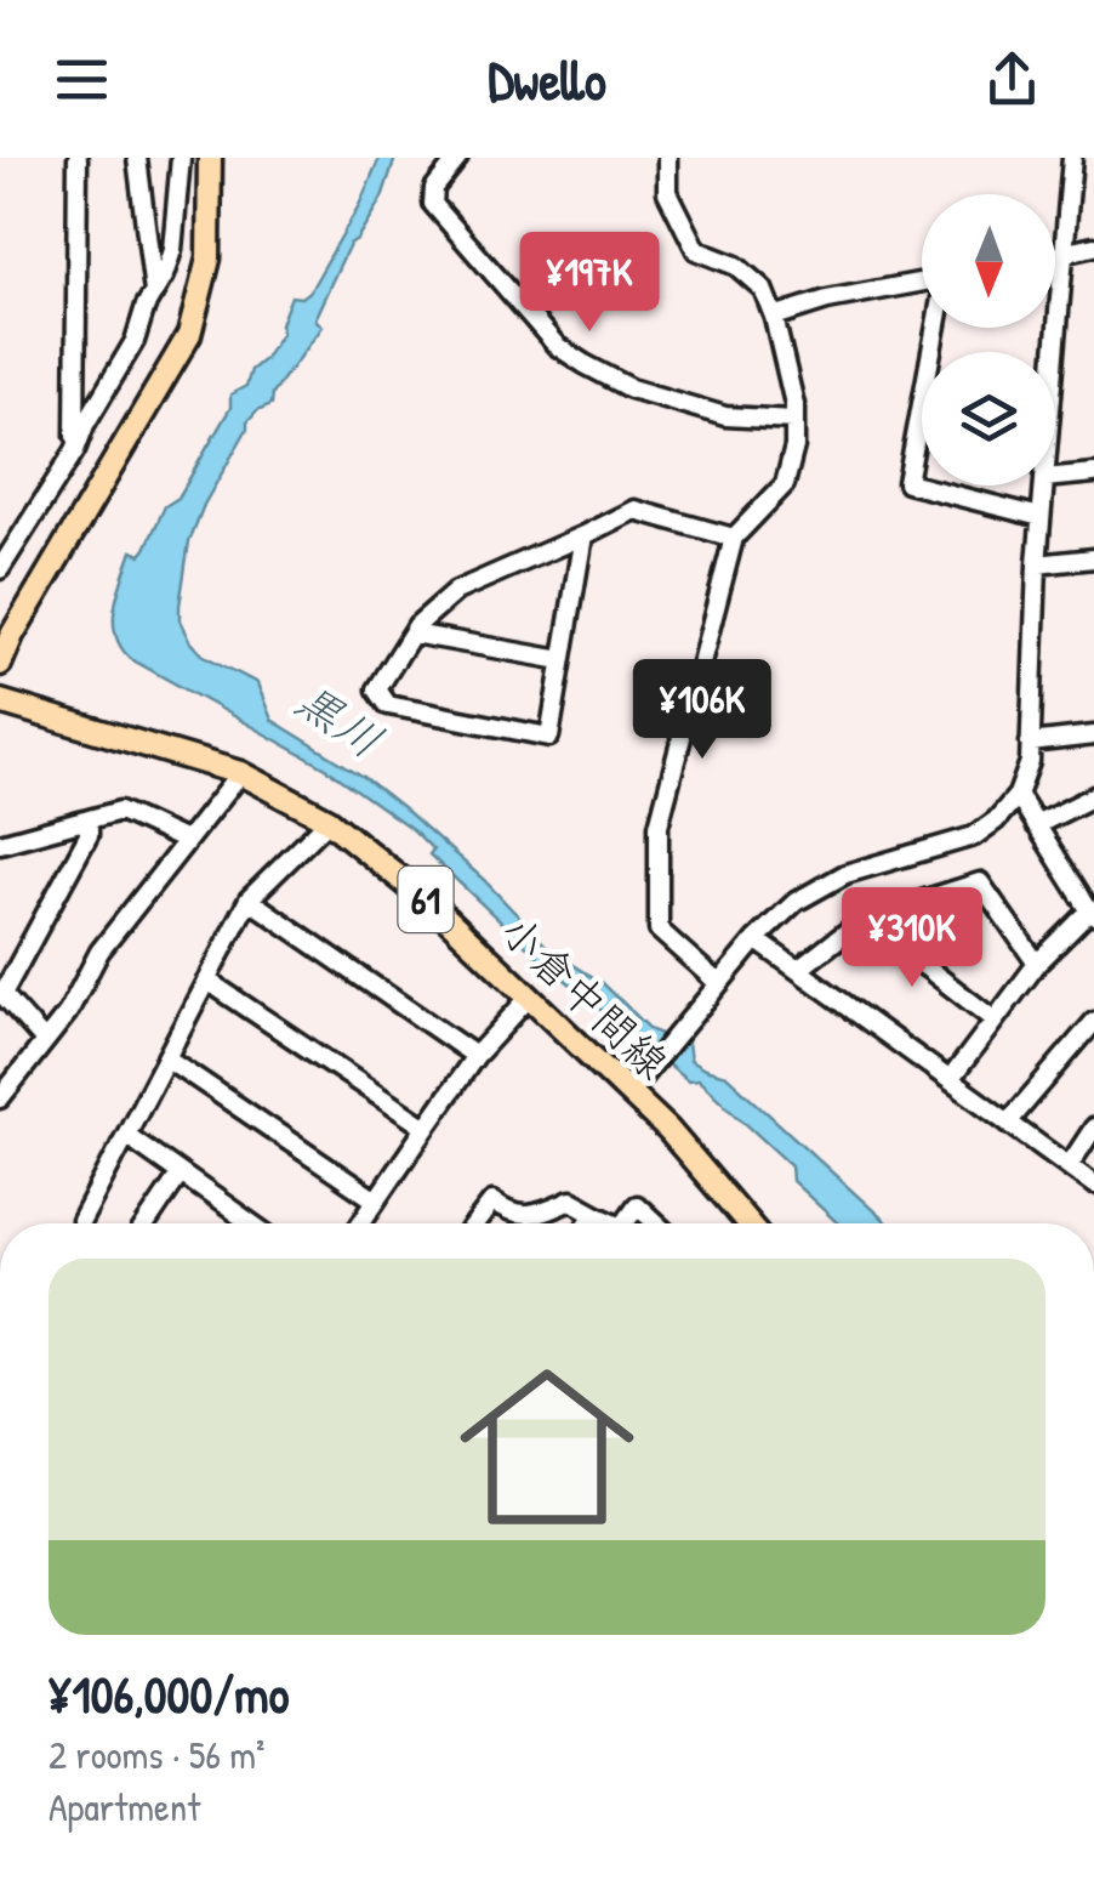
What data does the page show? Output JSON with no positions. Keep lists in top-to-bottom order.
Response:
{
  "streets": {
    "main road": ["61", "小倉中間線"]
  },
  "water": ["黒川"],
  "north": "bottom",
  "page": {
    "header": "Dwello",
    "price": ["¥197K", "¥106K", "¥310K"],
    "list": [
      {
        "name": "¥106,000/mo",
        "note": "2 rooms · 56 m² · Apartment"
      }
    ]
  }
}
